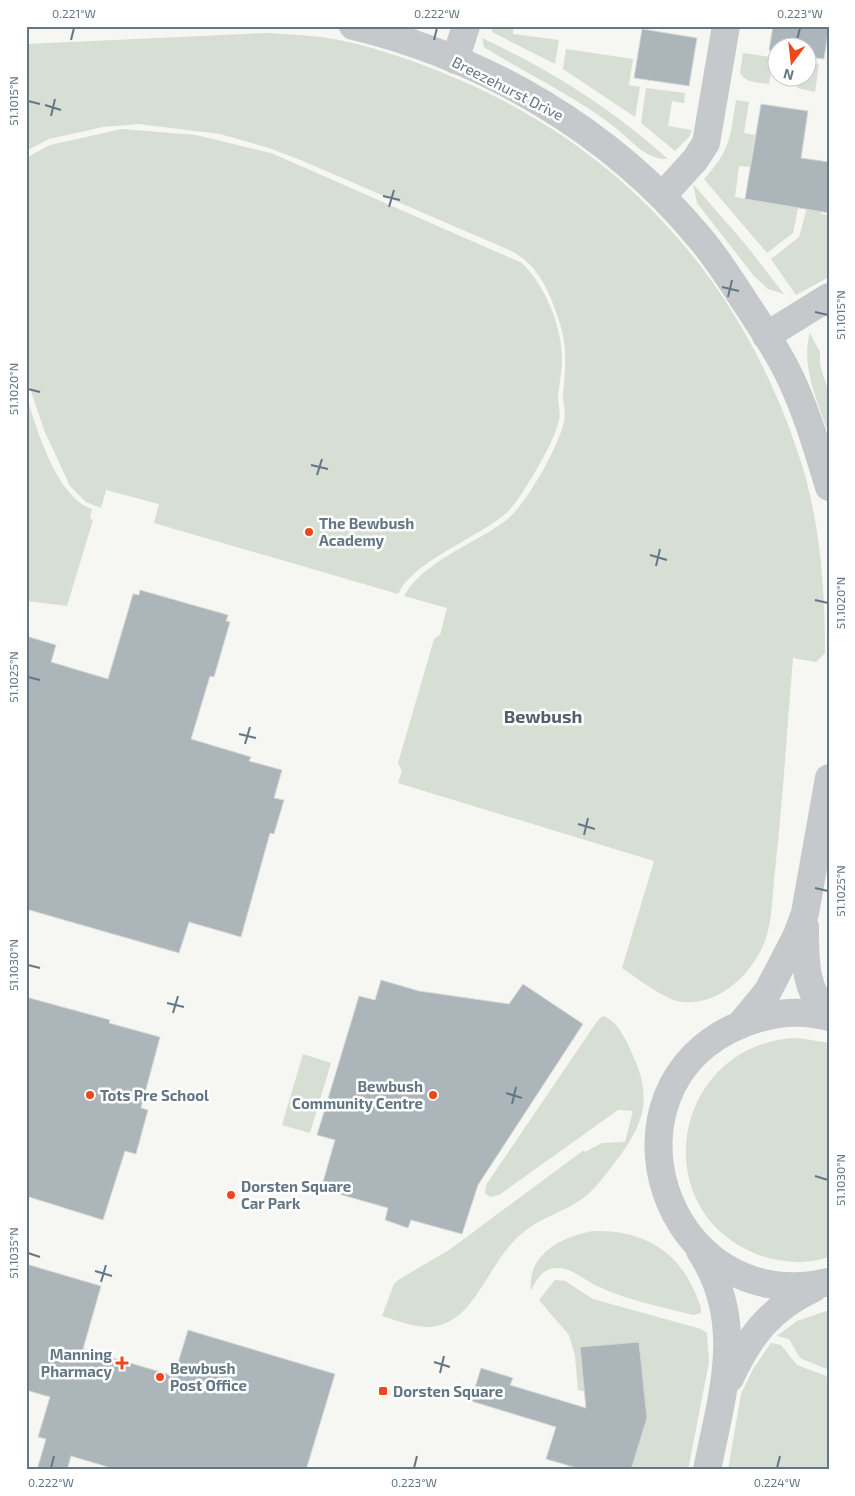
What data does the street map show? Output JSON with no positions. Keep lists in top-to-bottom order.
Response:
{
  "streets": {
    "street": ["Breezehurst Drive"]
  },
  "districts": ["Bewbush"],
  "places": {
    "other": [
      "The Bewbush Academy",
      "Tots Pre School",
      "Bewbush Community Centre",
      "Dorsten Square Car Park",
      "Bewbush Post Office"
    ],
    "health": ["Manning Pharmacy"],
    "transit": ["Dorsten Square"]
  },
  "north": "bottom",
  "coordinates": [
    "0.221°W",
    "0.222°W",
    "0.223°W",
    "51.1015°N",
    "51.1020°N",
    "51.1025°N",
    "51.1030°N",
    "51.1035°N",
    "0.224°W"
  ]
}
